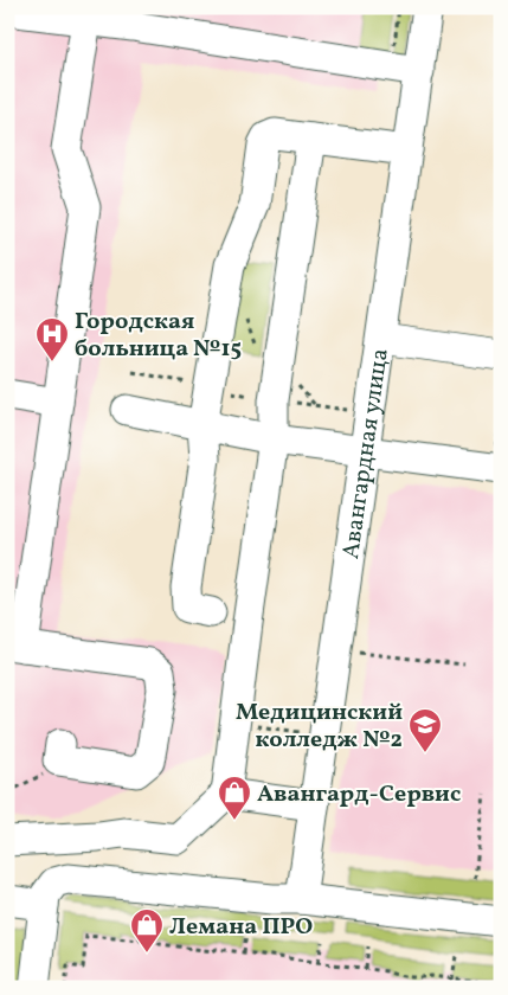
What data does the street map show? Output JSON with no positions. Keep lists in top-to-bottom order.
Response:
{
  "streets": {
    "street": ["Авангардная улица"]
  },
  "places": {
    "hospital": ["Городская больница №15"],
    "school or university": ["Медицинский колледж №2"],
    "shop": ["Авангард-Сервис", "Лемана ПРО"]
  }
}
